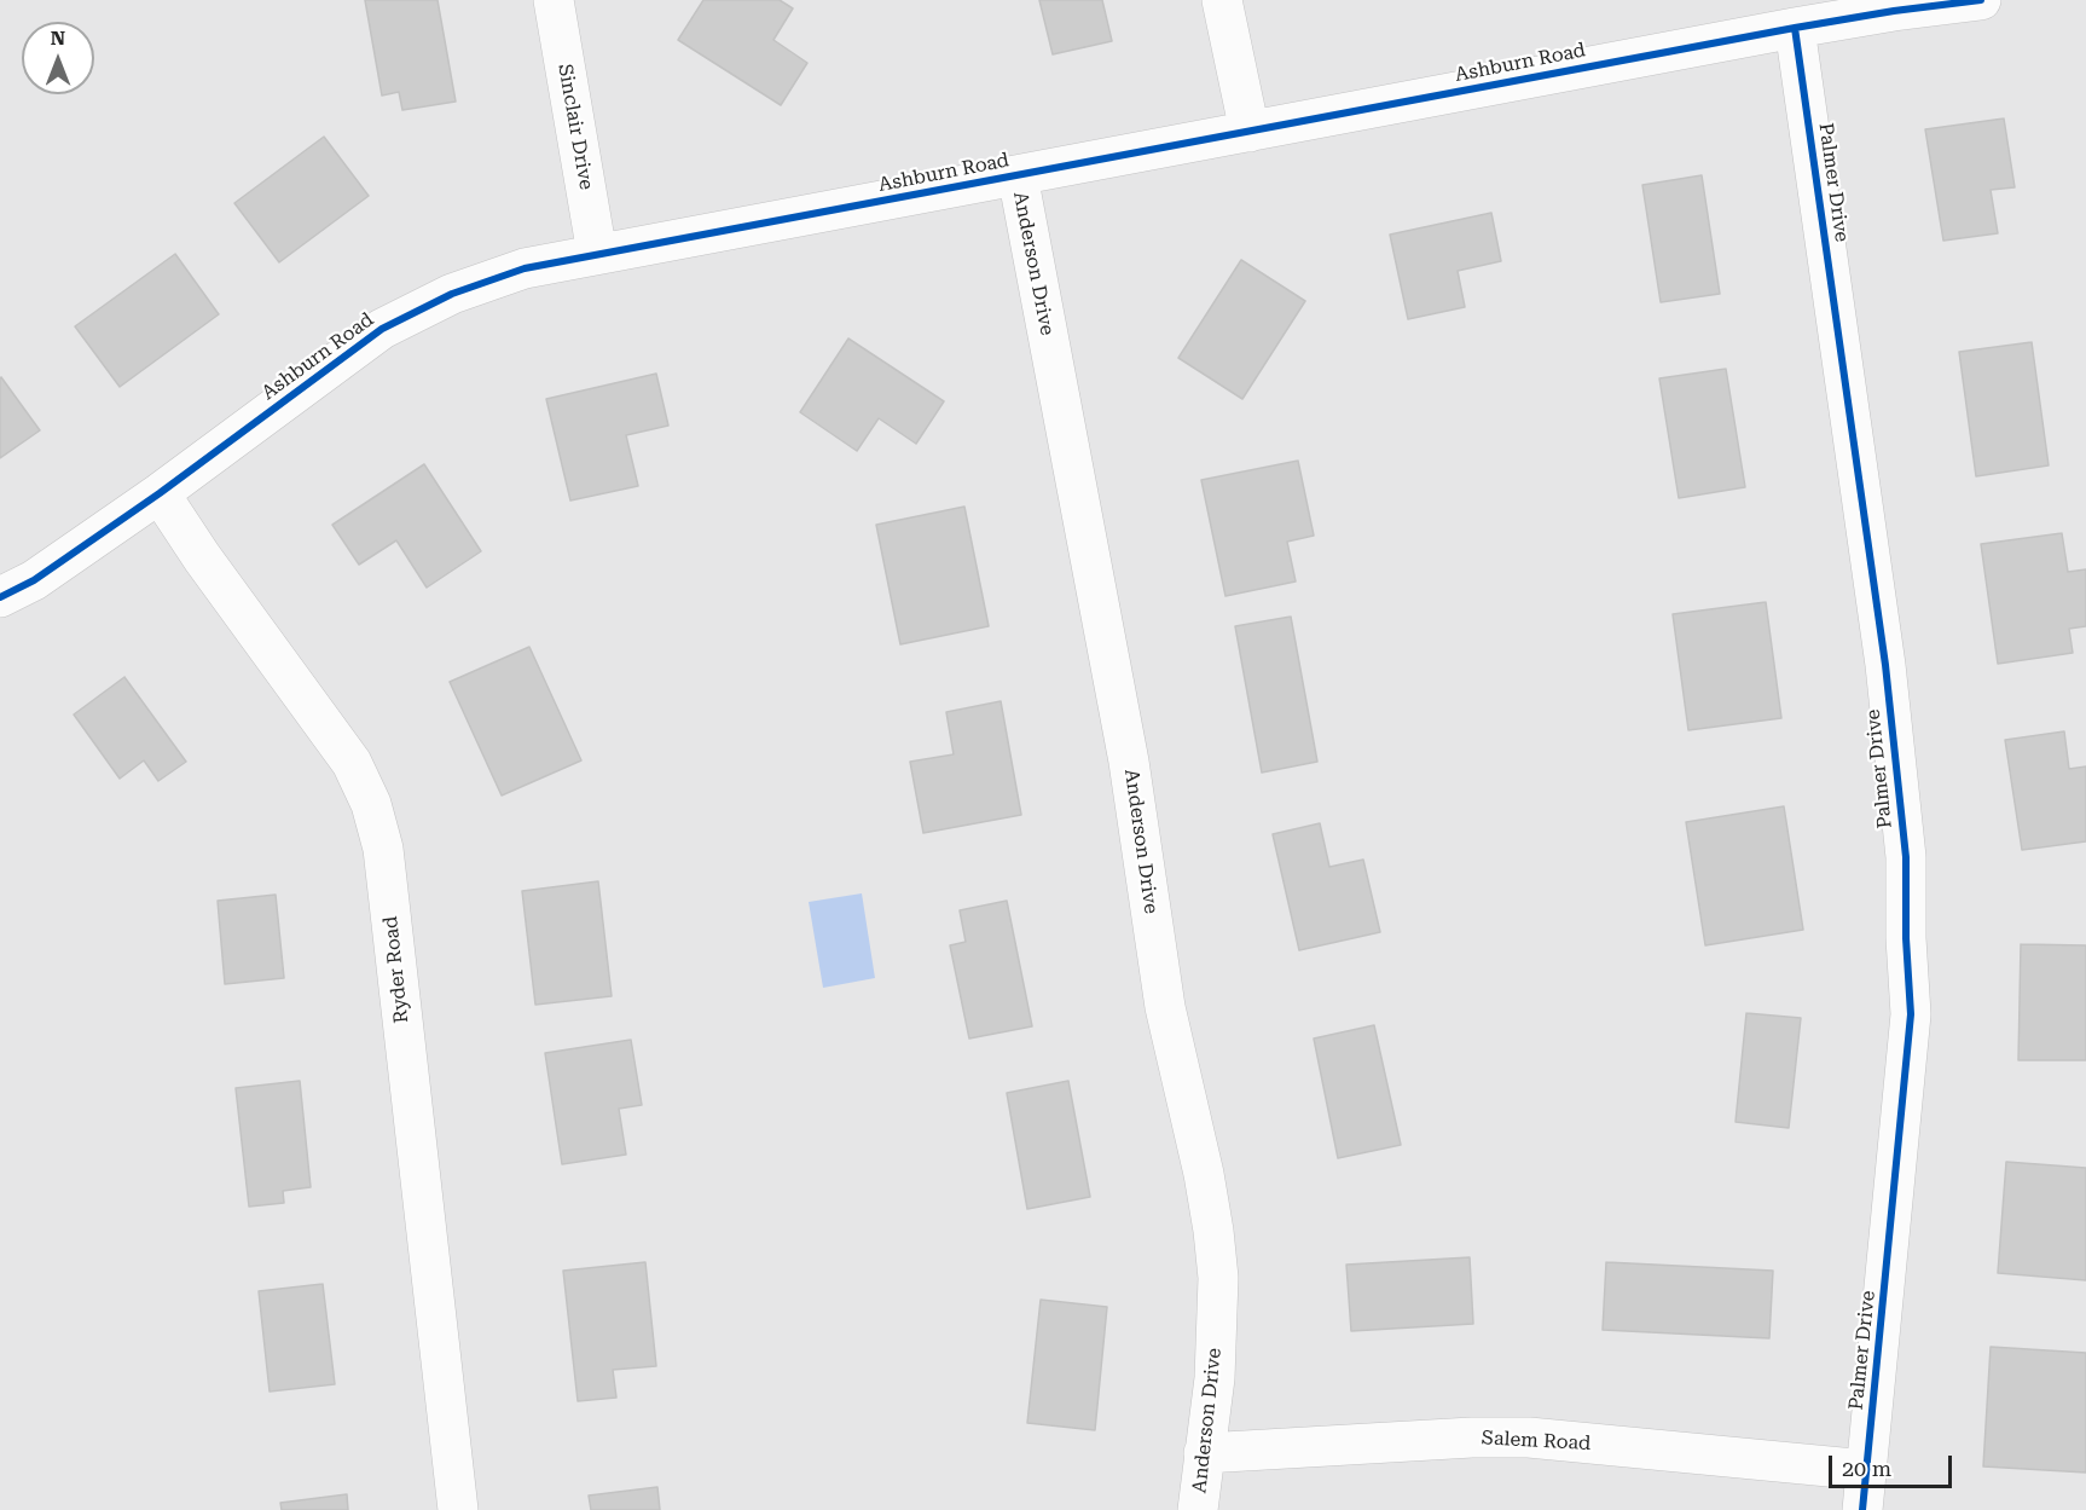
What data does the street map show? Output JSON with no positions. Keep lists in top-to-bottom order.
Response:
{
  "streets": {
    "street": [
      "Ashburn Road",
      "Sinclair Drive",
      "Palmer Drive",
      "Anderson Drive",
      "Ryder Road",
      "Salem Road"
    ]
  },
  "crossings": [
    ["Ashburn Road", "Sinclair Drive"],
    ["Ashburn Road", "Palmer Drive"],
    ["Ashburn Road", "Anderson Drive"],
    ["Ashburn Road", "Ryder Road"],
    ["Palmer Drive", "Salem Road"],
    ["Anderson Drive", "Salem Road"]
  ],
  "scale_bar": "20 m",
  "north": "top"
}
